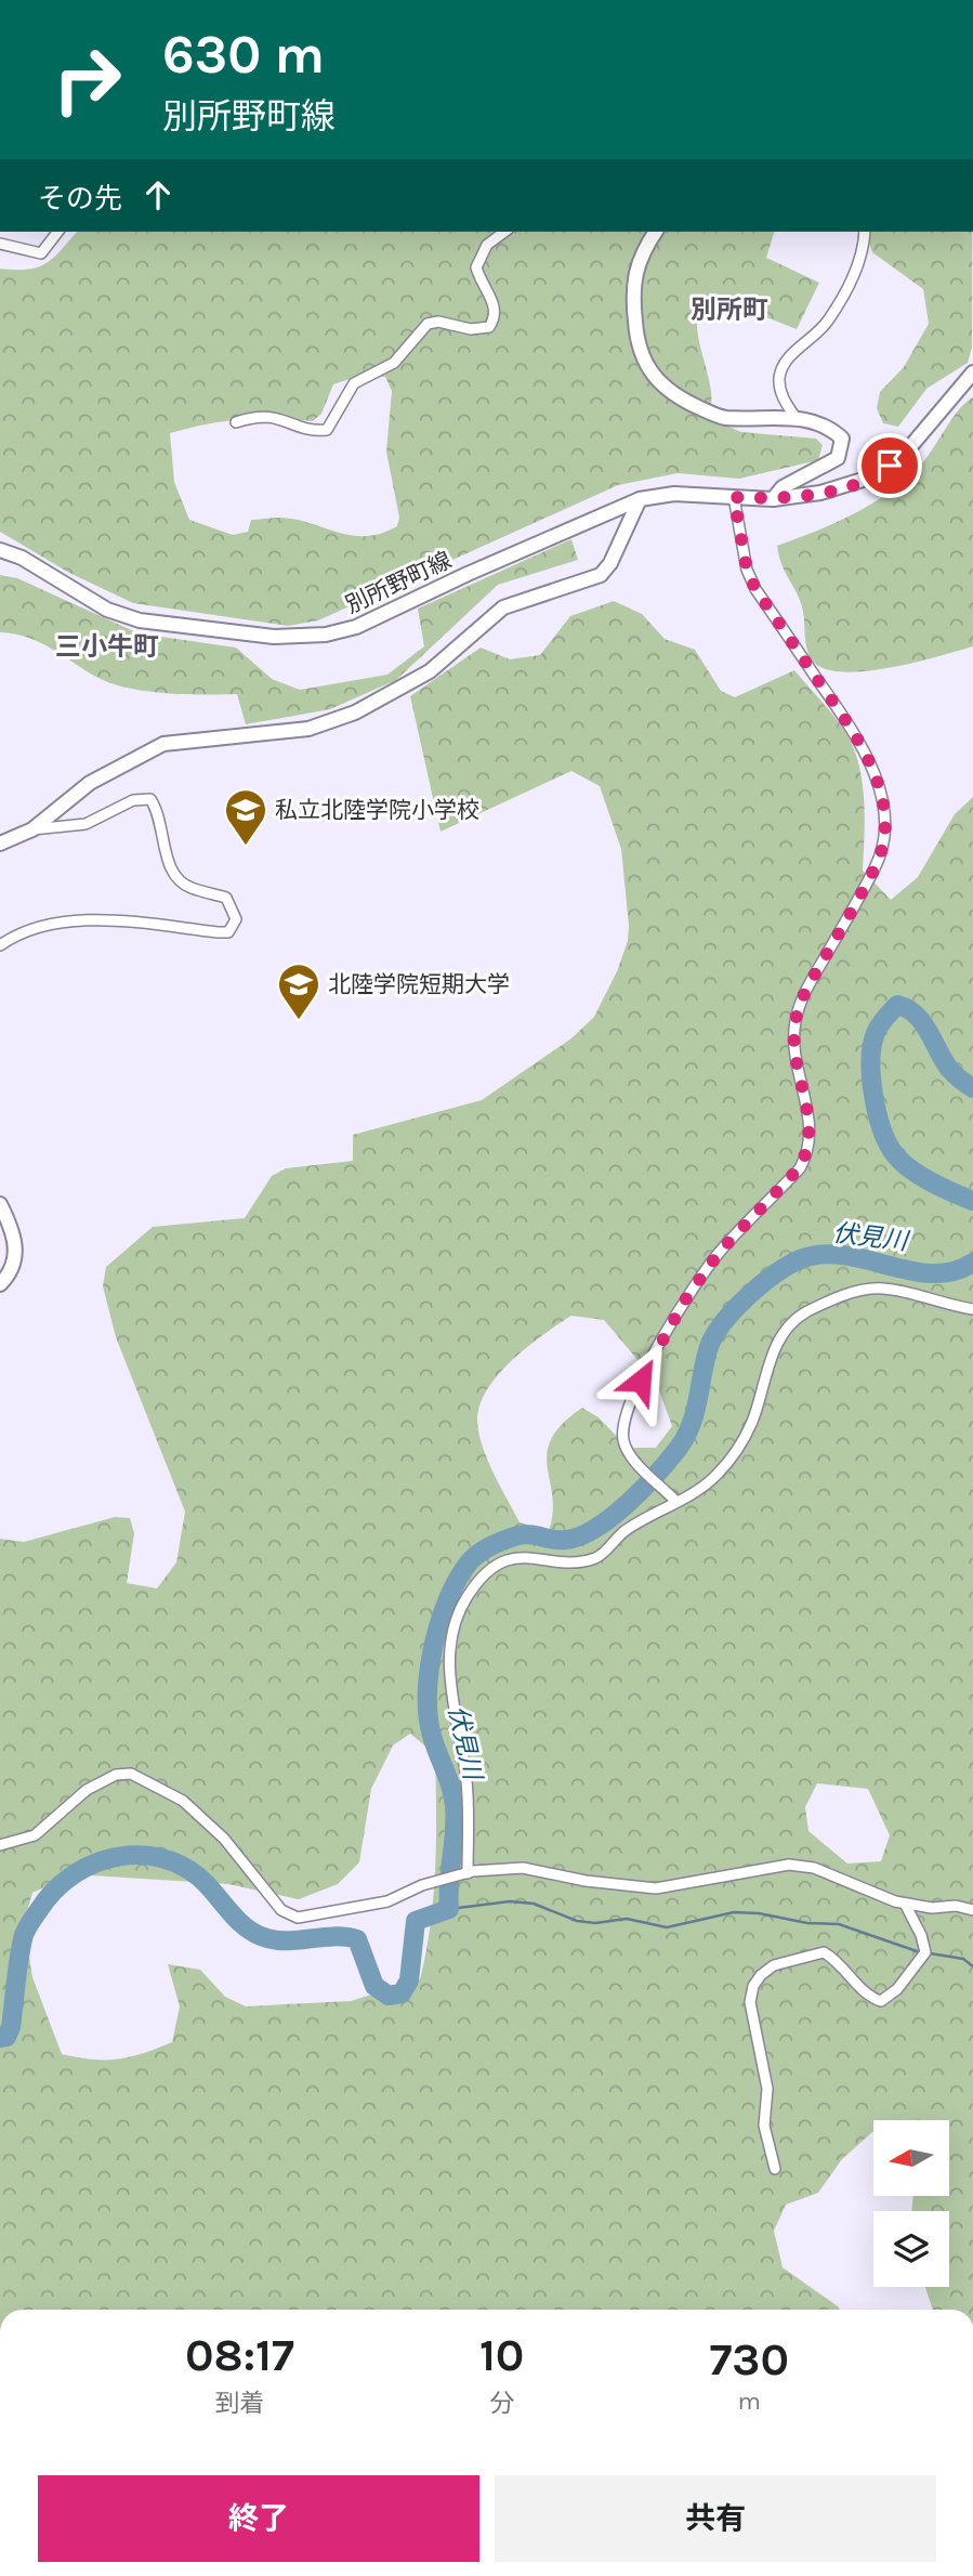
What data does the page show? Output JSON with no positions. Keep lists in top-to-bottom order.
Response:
{
  "streets": {
    "main road": ["別所野町線"]
  },
  "districts": ["別所町", "三小牛町"],
  "water": ["伏見川"],
  "places": {
    "school or university": ["私立北陸学院小学校", "北陸学院短期大学"]
  },
  "north": "left",
  "page": {
    "turn": ["630 m", "別所野町線"],
    "then": "その先",
    "eta": [
      "08:17",
      "到着",
      "10",
      "分",
      "730",
      "m"
    ],
    "buttons": ["終了", "共有"]
  }
}
